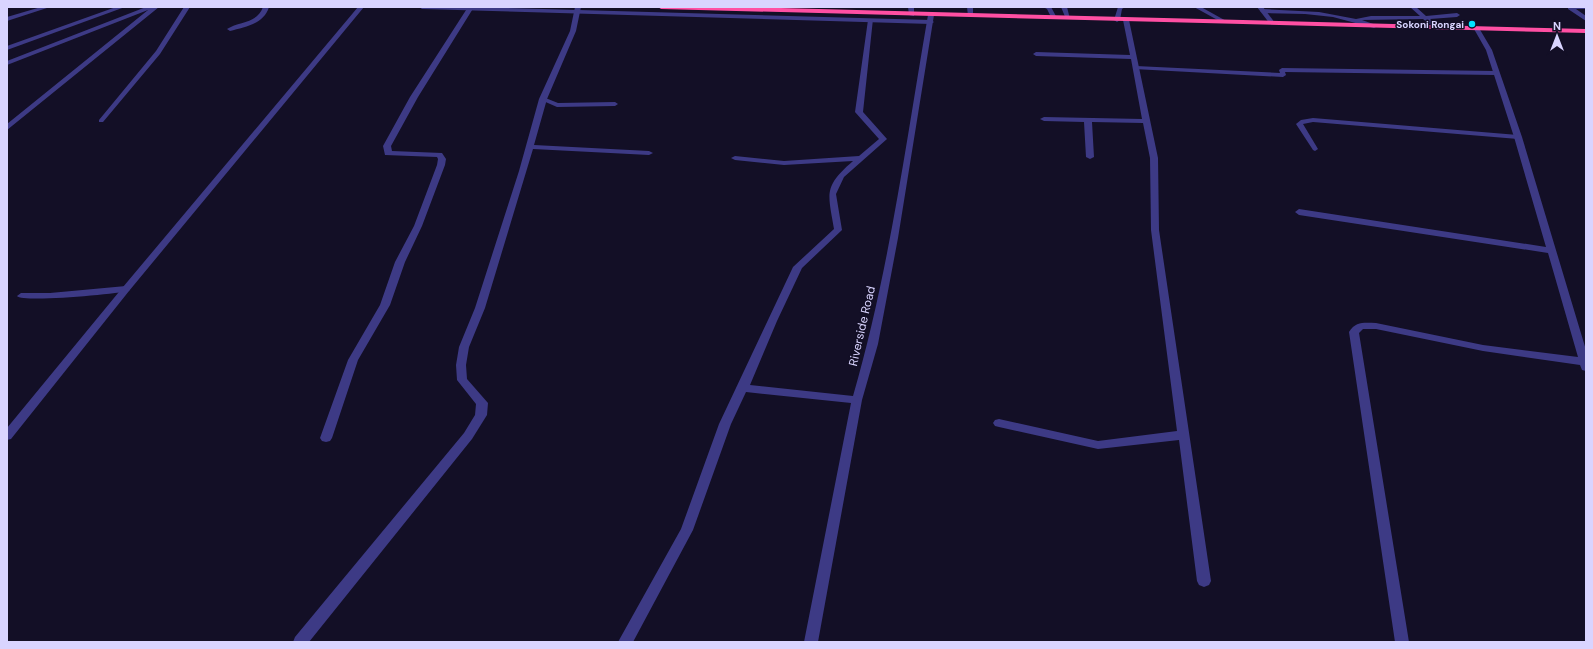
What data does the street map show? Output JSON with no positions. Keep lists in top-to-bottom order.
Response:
{
  "streets": {
    "street": ["Riverside Road"]
  },
  "places": ["Sokoni Rongai"],
  "north": "top"
}
